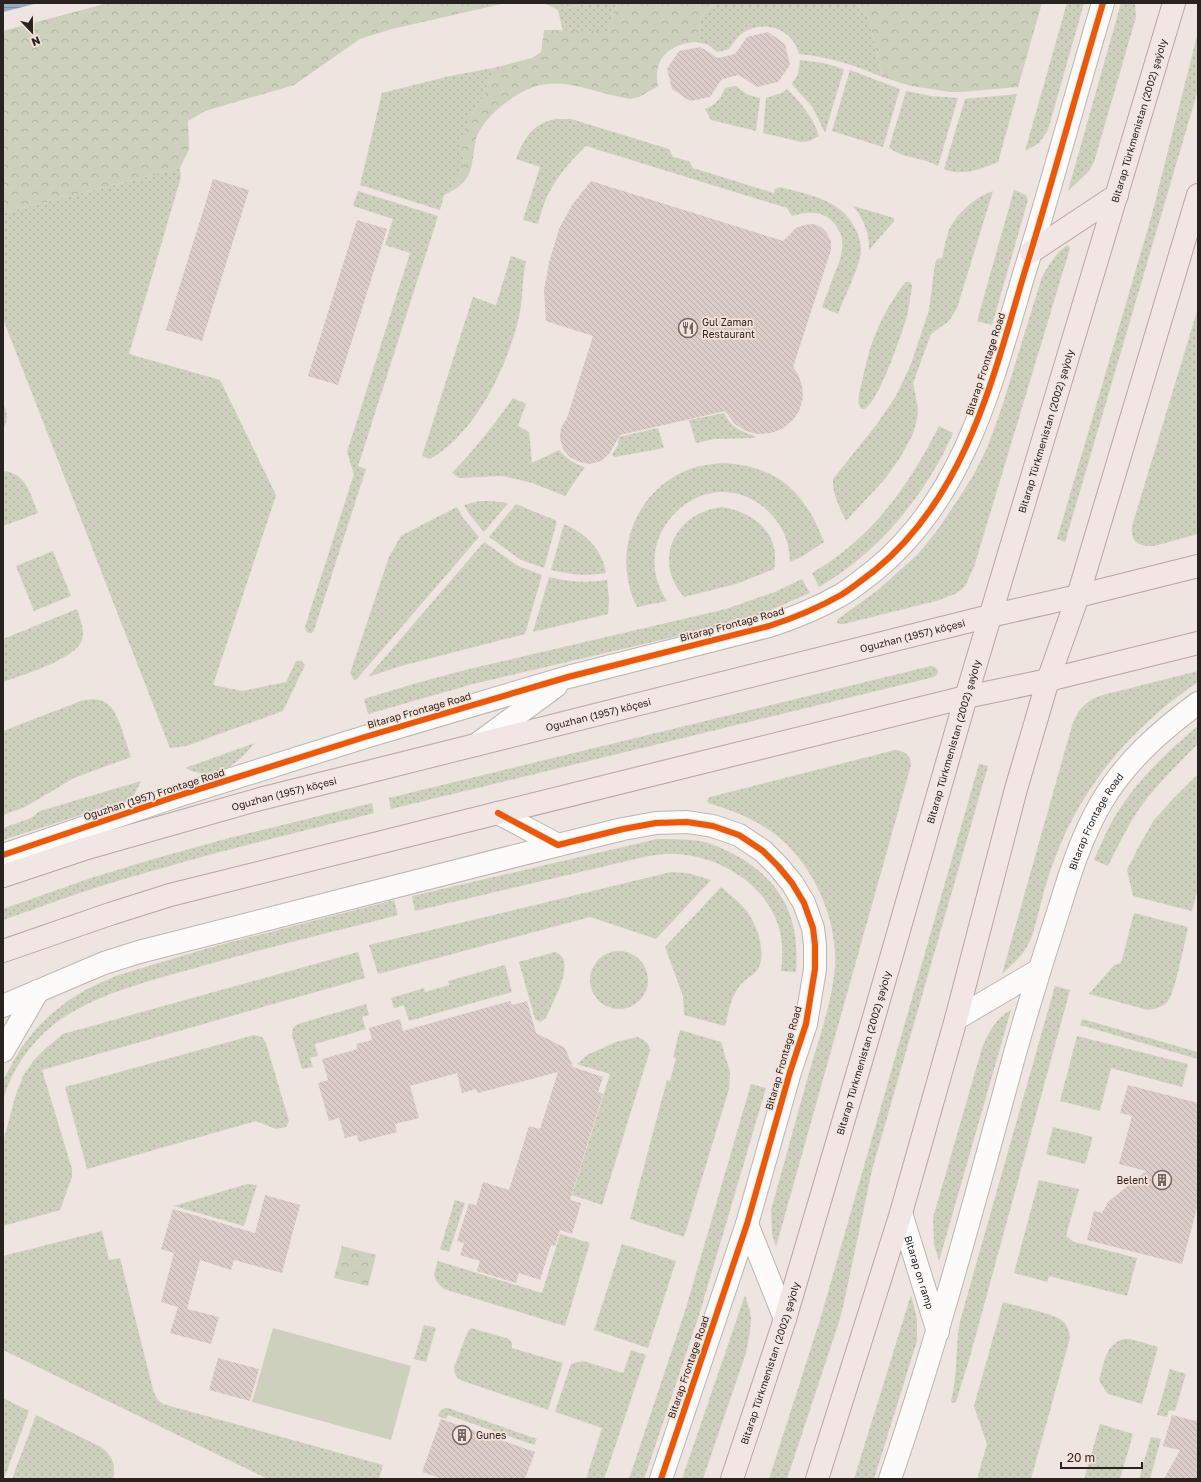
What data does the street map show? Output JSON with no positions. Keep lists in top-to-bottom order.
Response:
{
  "streets": {
    "main road": ["Bitarap Türkmenistan (2002) şaýoly", "Oguzhan (1957) köçesi"],
    "street": ["Bitarap Frontage Road", "Oguzhan (1957) Frontage Road", "Bitarap on ramp"]
  },
  "crossings": [
    ["Bitarap Türkmenistan (2002) şaýoly", "Oguzhan (1957) köçesi"],
    ["Bitarap Frontage Road", "Oguzhan (1957) Frontage Road"],
    ["Bitarap Frontage Road", "Bitarap on ramp"]
  ],
  "places": {
    "restaurant": ["Gul Zaman Restaurant"],
    "building": ["Belent", "Gunes"]
  },
  "scale_bar": "20 m",
  "north": "bottom"
}
